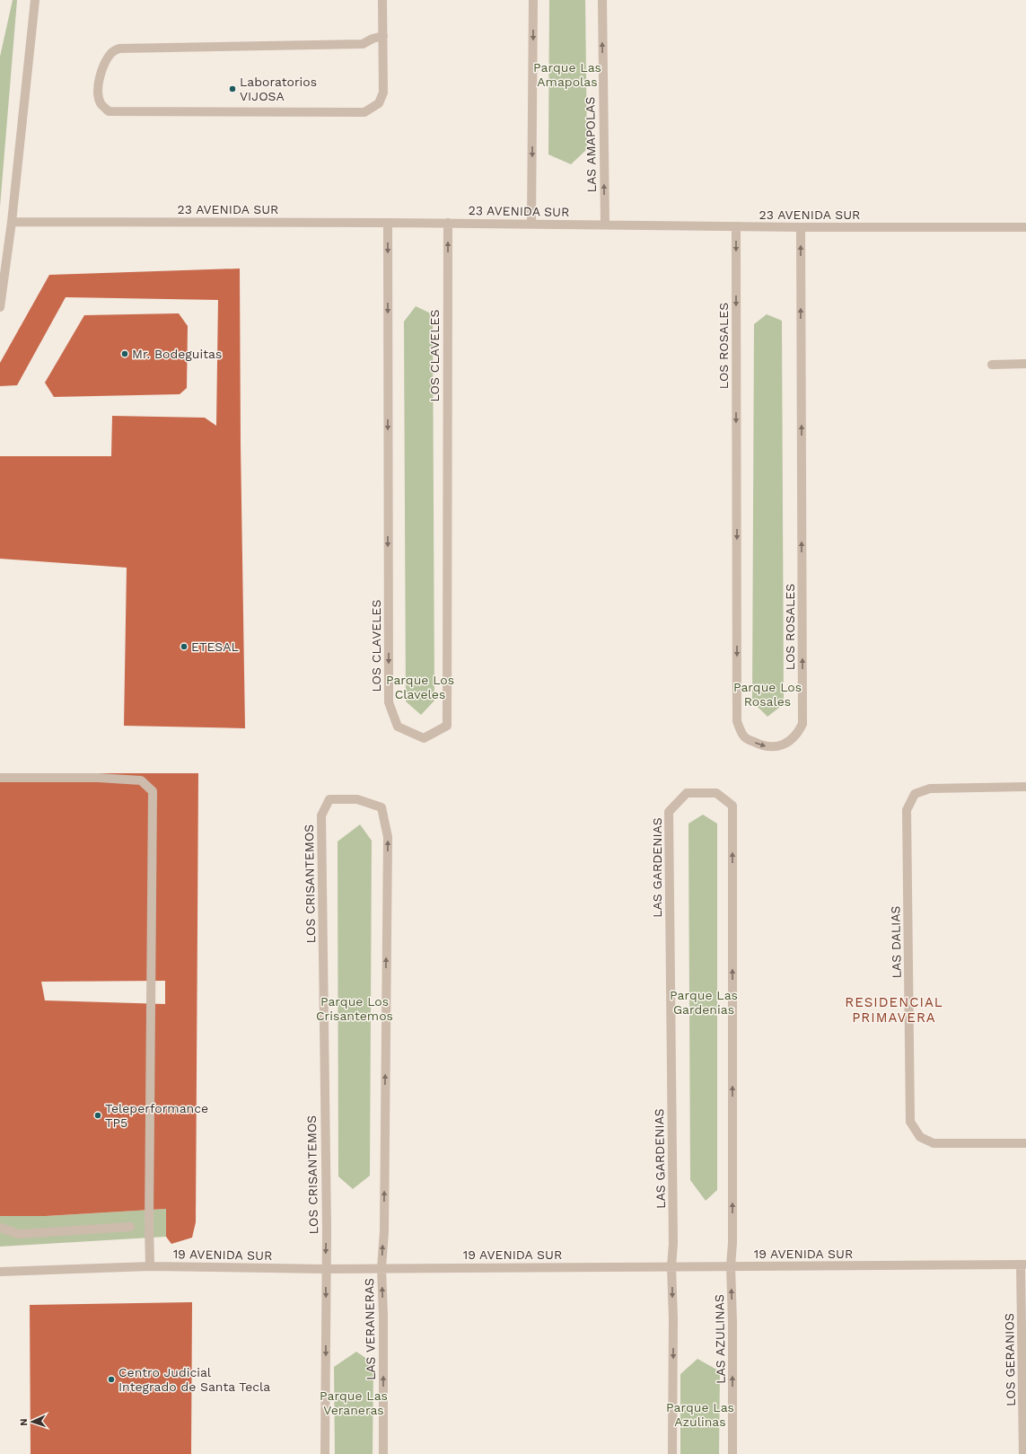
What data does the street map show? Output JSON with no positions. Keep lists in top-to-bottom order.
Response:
{
  "streets": {
    "street": [
      "LAS AMAPOLAS",
      "23 AVENIDA SUR",
      "LOS ROSALES",
      "LOS CLAVELES",
      "LAS GARDENIAS",
      "LOS CRISANTEMOS",
      "LAS DALIAS",
      "19 AVENIDA SUR",
      "LAS VERANERAS",
      "LAS AZULINAS",
      "LOS GERANIOS"
    ]
  },
  "crossings": [
    ["LAS AMAPOLAS", "23 AVENIDA SUR"],
    ["23 AVENIDA SUR", "LOS ROSALES"],
    ["23 AVENIDA SUR", "LOS CLAVELES"],
    ["LAS GARDENIAS", "19 AVENIDA SUR"],
    ["LAS GARDENIAS", "LAS AZULINAS"],
    ["LOS CRISANTEMOS", "19 AVENIDA SUR"],
    ["LOS CRISANTEMOS", "LAS VERANERAS"],
    ["19 AVENIDA SUR", "LAS VERANERAS"],
    ["19 AVENIDA SUR", "LAS AZULINAS"],
    ["19 AVENIDA SUR", "LOS GERANIOS"]
  ],
  "districts": ["RESIDENCIAL PRIMAVERA"],
  "parks": [
    "Parque Las Amapolas",
    "Parque Los Claveles",
    "Parque Los Rosales",
    "Parque Las Gardenias",
    "Parque Los Crisantemos",
    "Parque Las Veraneras",
    "Parque Las Azulinas"
  ],
  "places": [
    "Laboratorios VIJOSA",
    "Mr. Bodeguitas",
    "ETESAL",
    "Teleperformance TP5",
    "Centro Judicial Integrado de Santa Tecla"
  ],
  "north": "left"
}
